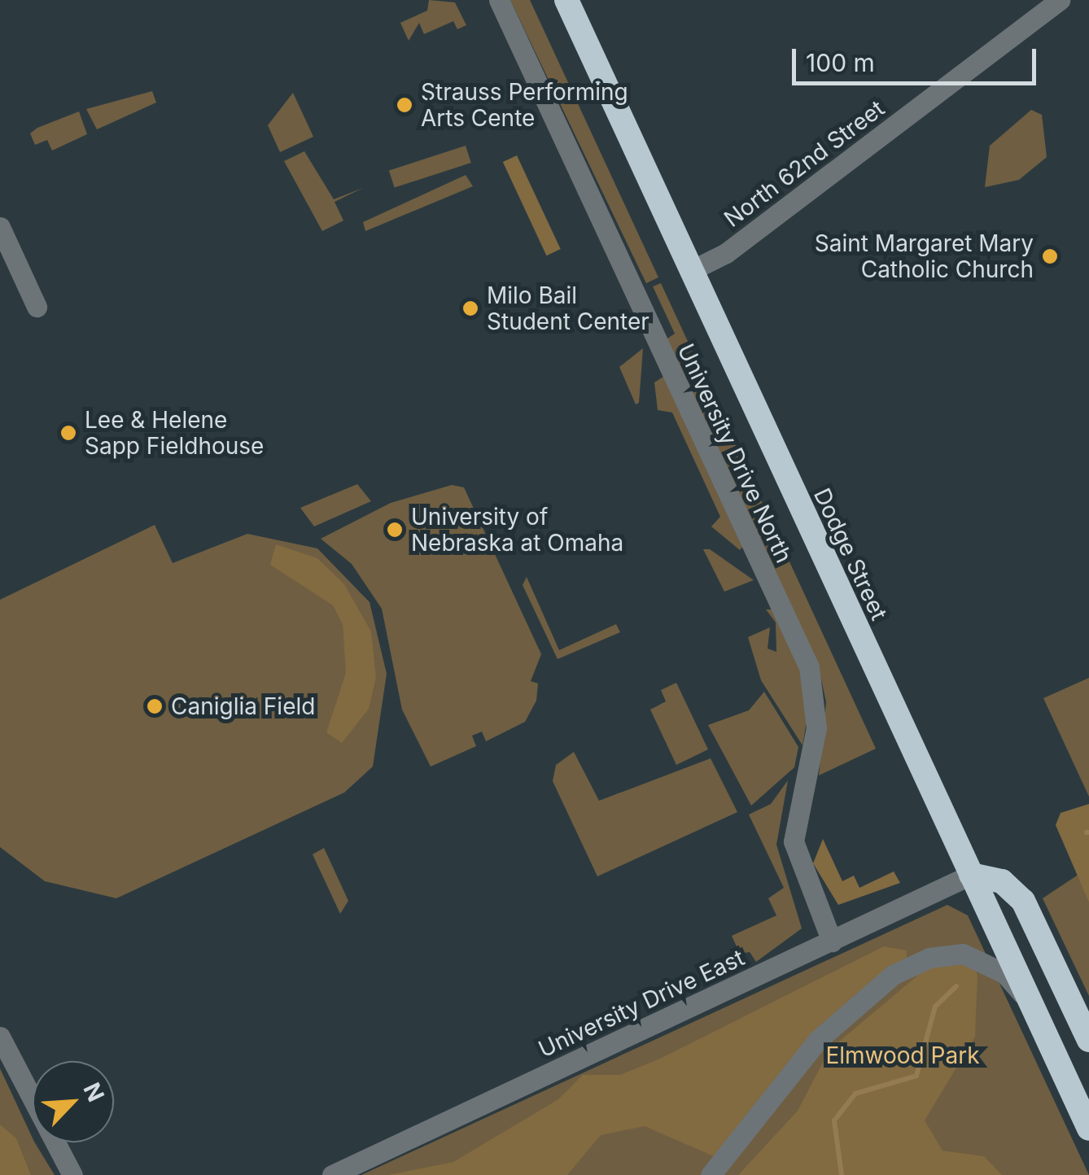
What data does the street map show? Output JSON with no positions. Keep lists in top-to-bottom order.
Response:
{
  "streets": {
    "highway": ["Dodge Street"],
    "street": ["North 62nd Street", "University Drive North", "University Drive East"]
  },
  "crossings": [
    ["North 62nd Street", "Dodge Street"],
    ["University Drive North", "University Drive East"],
    ["Dodge Street", "University Drive East"]
  ],
  "parks": ["Elmwood Park"],
  "places": [
    "Strauss Performing Arts Cente",
    "Saint Margaret Mary Catholic Church",
    "Milo Bail Student Center",
    "Lee & Helene Sapp Fieldhouse",
    "University of Nebraska at Omaha",
    "Caniglia Field"
  ],
  "scale_bar": "100 m",
  "north": "top right"
}
